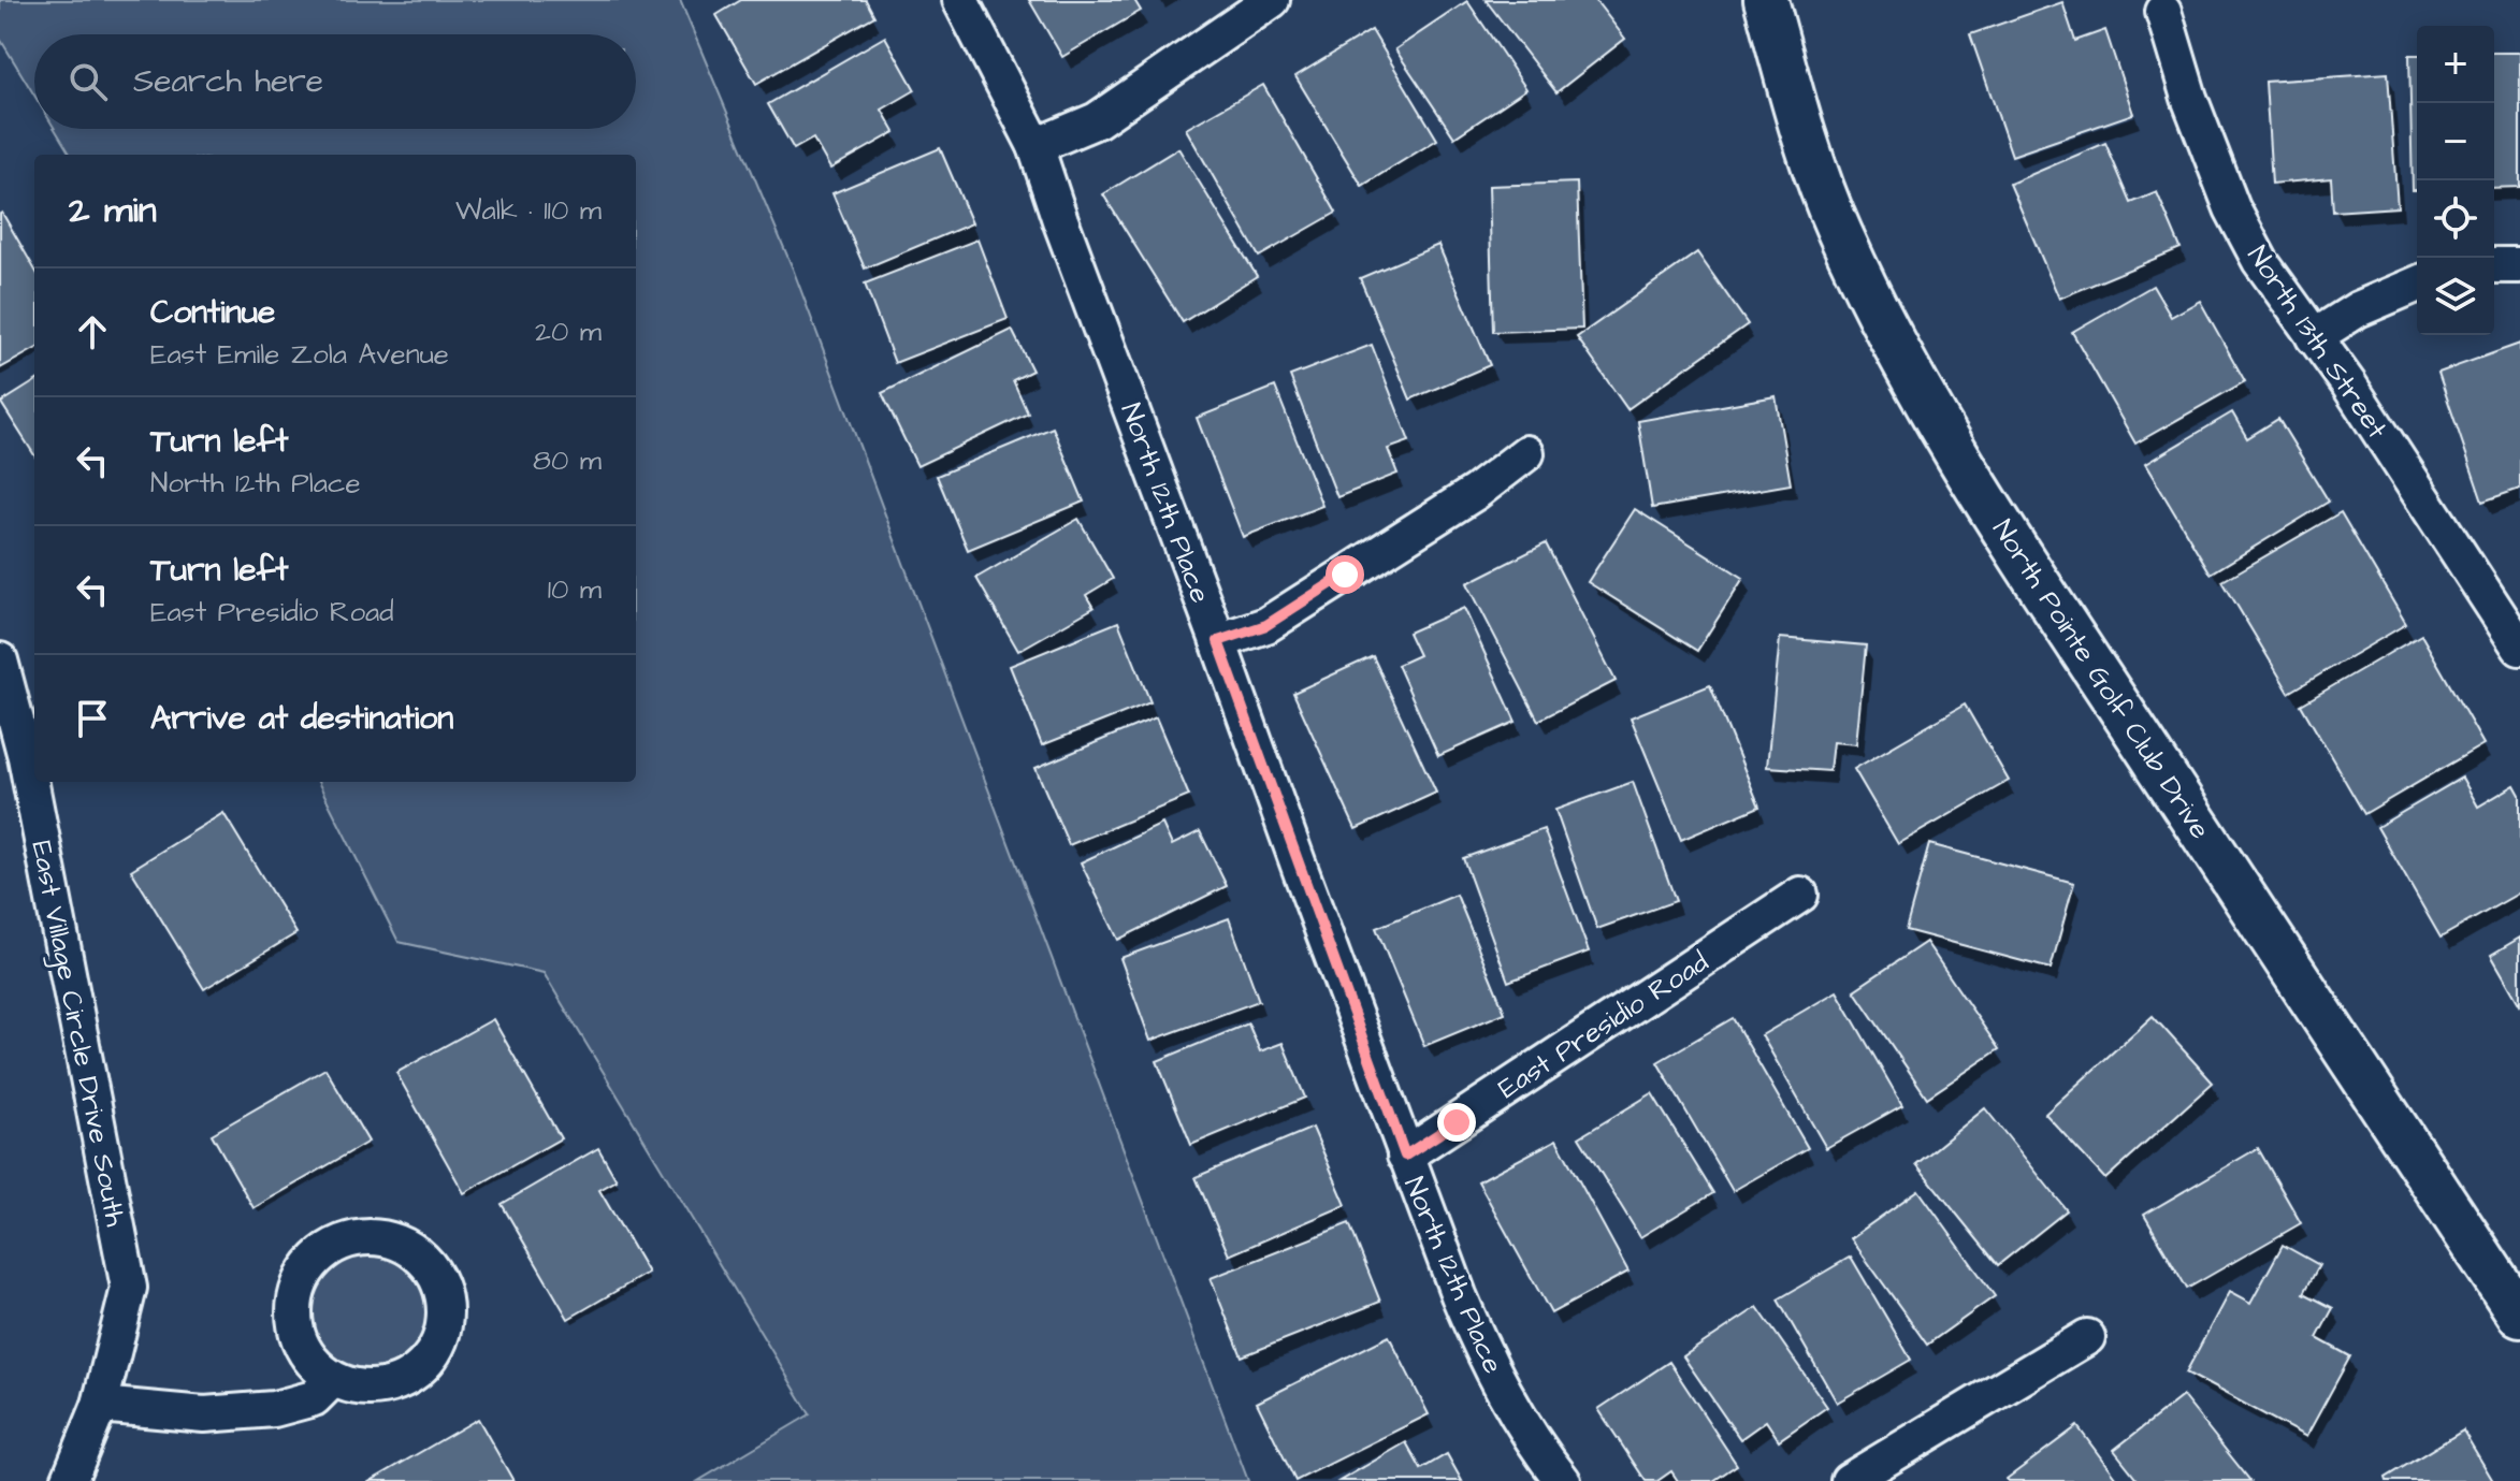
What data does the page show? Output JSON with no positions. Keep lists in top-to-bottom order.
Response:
{
  "streets": {
    "street": [
      "North 13th Street",
      "North 12th Place",
      "North Pointe Golf Club Drive",
      "East Presidio Road",
      "East Village Circle Drive South"
    ]
  },
  "crossings": [
    ["North 12th Place", "East Presidio Road"]
  ],
  "page": {
    "map_buttons": ["+", "−"],
    "search": "Search here",
    "heading": ["2 min", "Walk · 110 m"],
    "list": [
      ["Continue", "East Emile Zola Avenue", "20 m"],
      ["Turn left", "North 12th Place", "80 m"],
      ["Turn left", "East Presidio Road", "10 m"],
      "Arrive at destination"
    ]
  }
}
